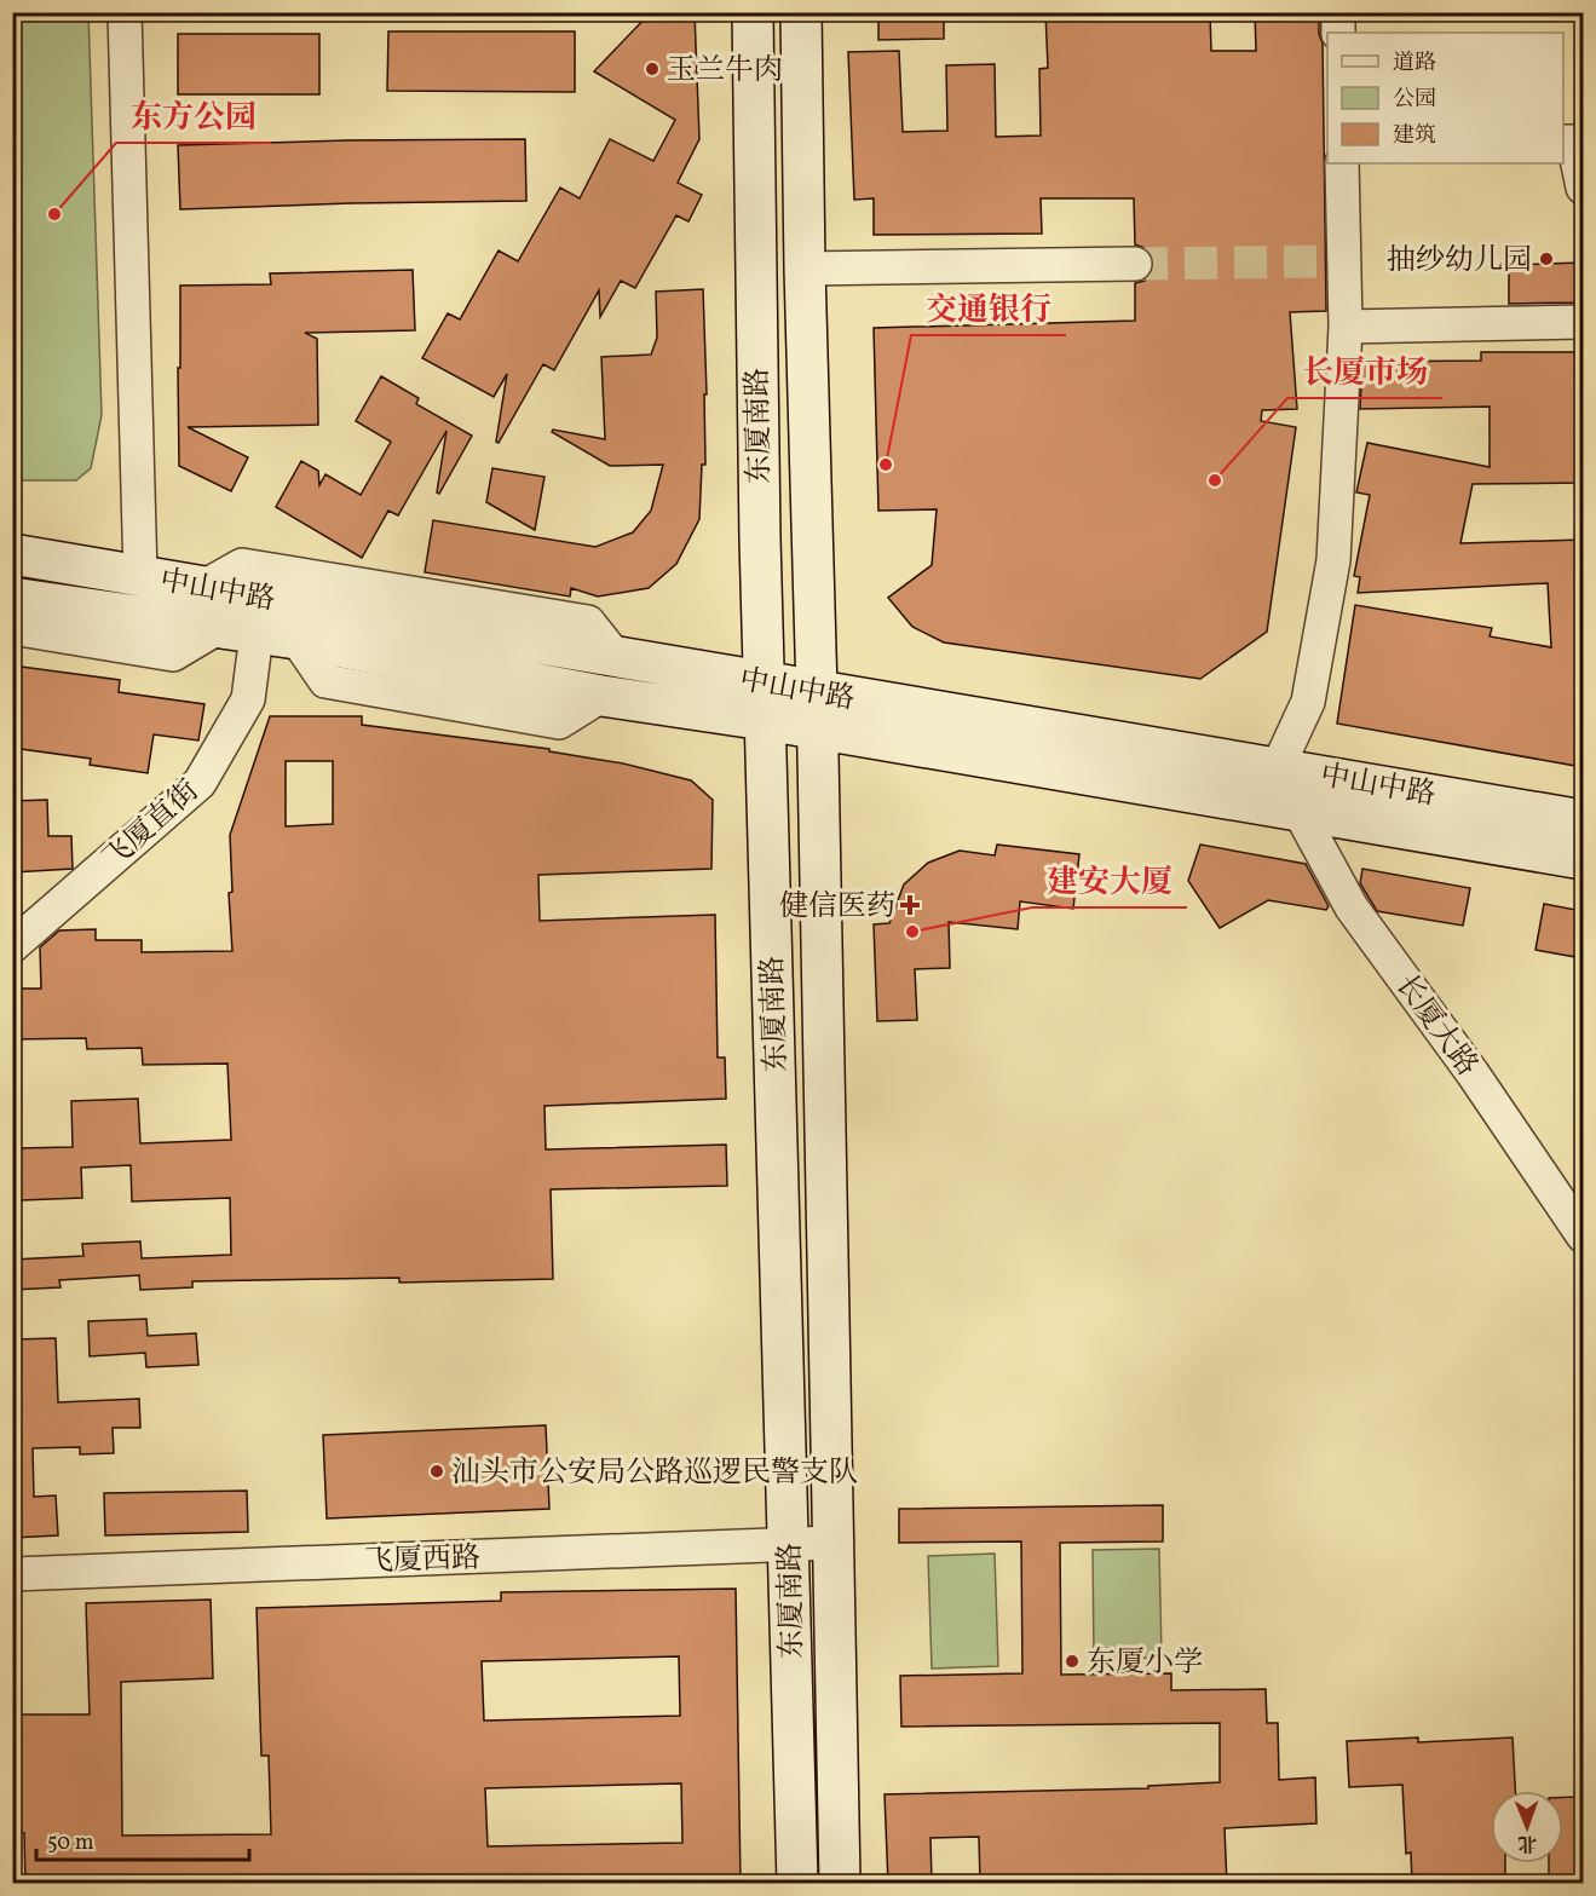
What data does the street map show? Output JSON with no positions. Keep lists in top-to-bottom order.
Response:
{
  "streets": {
    "street": [
      "东厦南路",
      "中山中路",
      "飞厦直街",
      "长厦大路",
      "飞厦西路"
    ]
  },
  "crossings": [
    ["东厦南路", "中山中路"],
    ["东厦南路", "飞厦西路"],
    ["中山中路", "飞厦直街"],
    ["中山中路", "长厦大路"]
  ],
  "places": {
    "other": [
      "玉兰牛肉",
      "东方公园",
      "抽纱幼儿园",
      "交通银行",
      "长厦市场",
      "建安大厦",
      "汕头市公安局公路巡逻民警支队",
      "东厦小学"
    ],
    "health": ["健信医药"]
  },
  "legend": ["道路", "公园", "建筑"],
  "scale_bar": "50 m",
  "north": "bottom"
}
